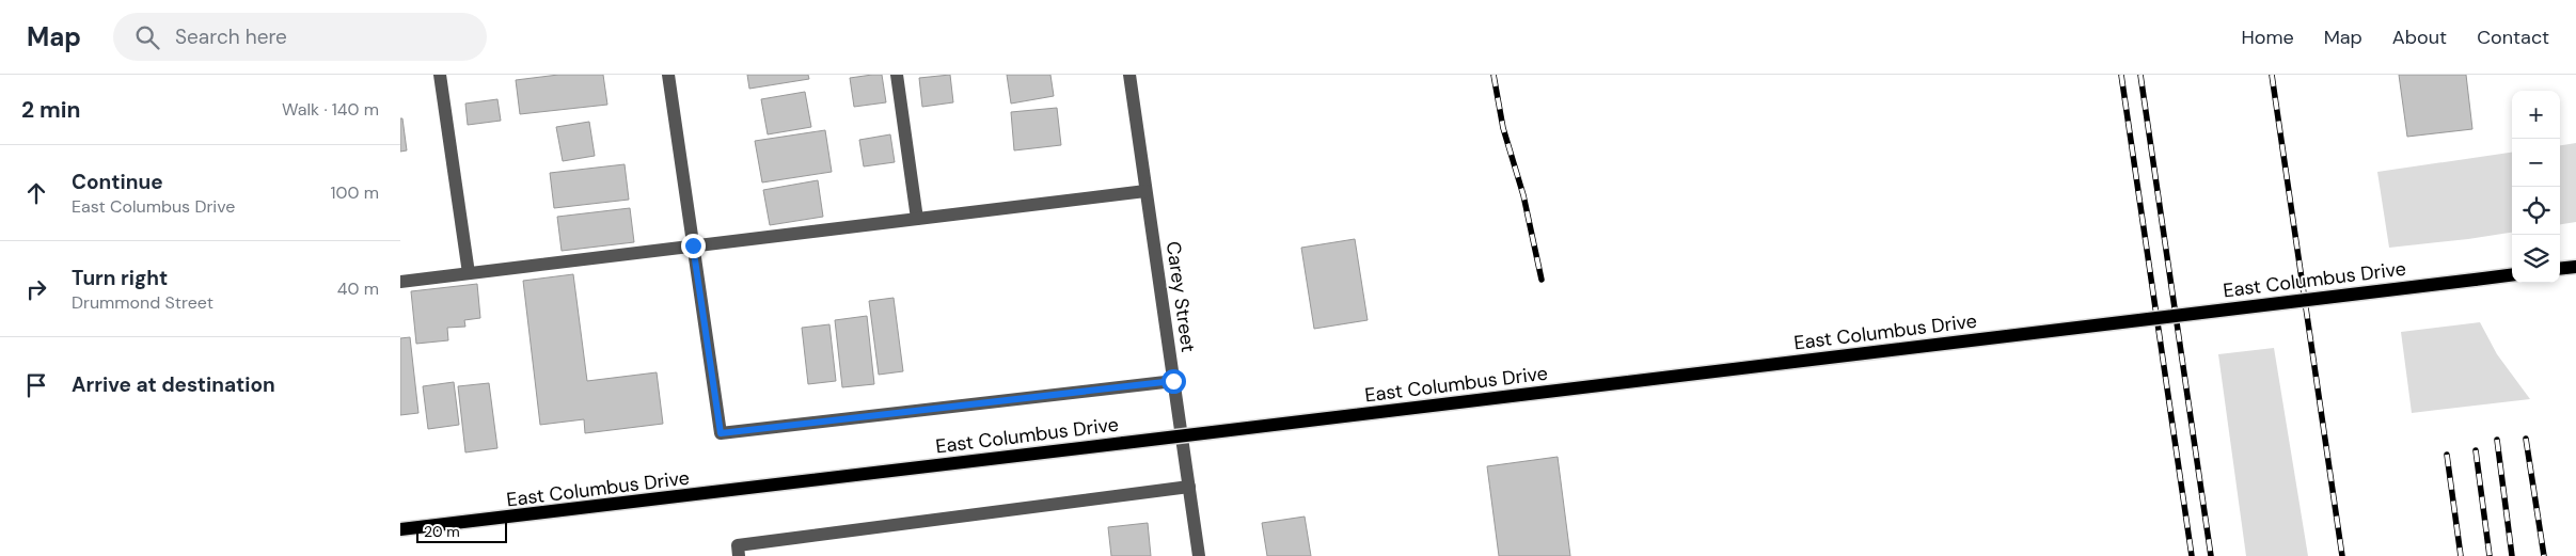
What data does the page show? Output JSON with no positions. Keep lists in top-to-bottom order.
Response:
{
  "streets": {
    "main road": ["East Columbus Drive"],
    "street": ["Carey Street"]
  },
  "crossings": [
    ["East Columbus Drive", "Carey Street"]
  ],
  "scale_bar": "20 m",
  "page": {
    "header": "Map",
    "search": "Search here",
    "nav": [
      "Home",
      "Map",
      "About",
      "Contact"
    ],
    "heading": ["2 min", "Walk · 140 m"],
    "map_buttons": ["+", "−"],
    "list": [
      ["Continue", "East Columbus Drive", "100 m"],
      ["Turn right", "Drummond Street", "40 m"],
      "Arrive at destination"
    ],
    "scale": "20 m"
  }
}
